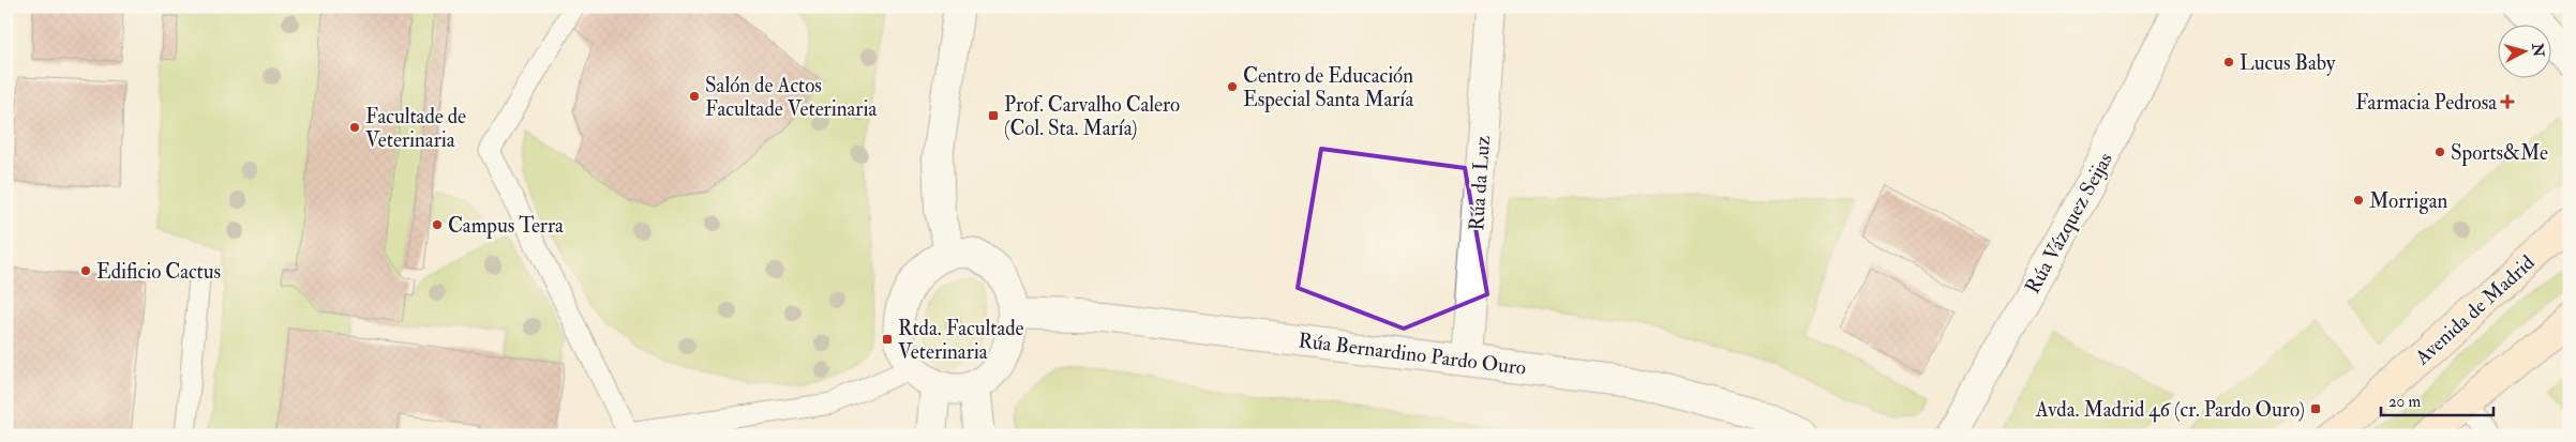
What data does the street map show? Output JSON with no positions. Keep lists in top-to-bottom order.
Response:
{
  "streets": {
    "street": [
      "Rúa da Luz",
      "Rúa Vázquez Seijas",
      "Avenida de Madrid",
      "Rúa Bernardino Pardo Ouro"
    ]
  },
  "crossings": [
    ["Rúa da Luz", "Rúa Bernardino Pardo Ouro"]
  ],
  "places": {
    "other": [
      "Lucus Baby",
      "Centro de Educación Especial Santa María",
      "Salón de Actos Facultade Veterinaria",
      "Facultade de Veterinaria",
      "Sports&Me",
      "Morrigan",
      "Campus Terra",
      "Edificio Cactus"
    ],
    "health": ["Farmacia Pedrosa"],
    "transit": ["Prof. Carvalho Calero (Col. Sta. María)", "Rtda. Facultade Veterinaria", "Avda. Madrid 46 (cr. Pardo Ouro)"]
  },
  "scale_bar": "20 m",
  "north": "right"
}
